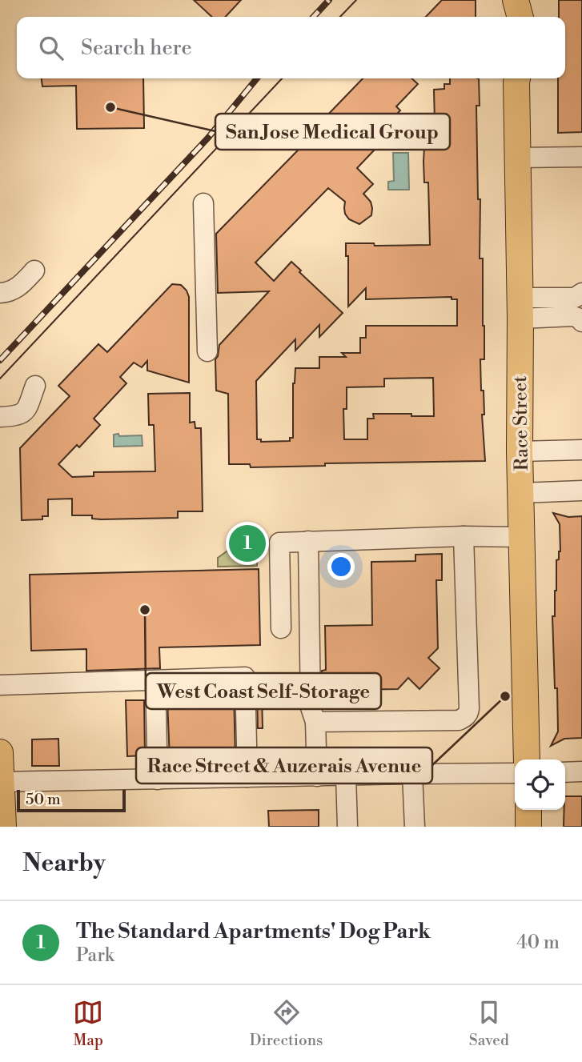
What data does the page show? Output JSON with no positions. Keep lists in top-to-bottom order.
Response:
{
  "streets": {
    "main road": ["Race Street"]
  },
  "places": ["San Jose Medical Group", "West Coast Self-Storage", "Race Street & Auzerais Avenue"],
  "scale_bar": "50 m",
  "page": {
    "search": "Search here",
    "pins": "1",
    "scale": "50 m",
    "heading": "Nearby",
    "list": [
      {
        "mark": "1",
        "name": "The Standard Apartments' Dog Park",
        "note": "Park",
        "value": "40 m"
      }
    ],
    "nav": ["Map", "Directions", "Saved"]
  }
}
